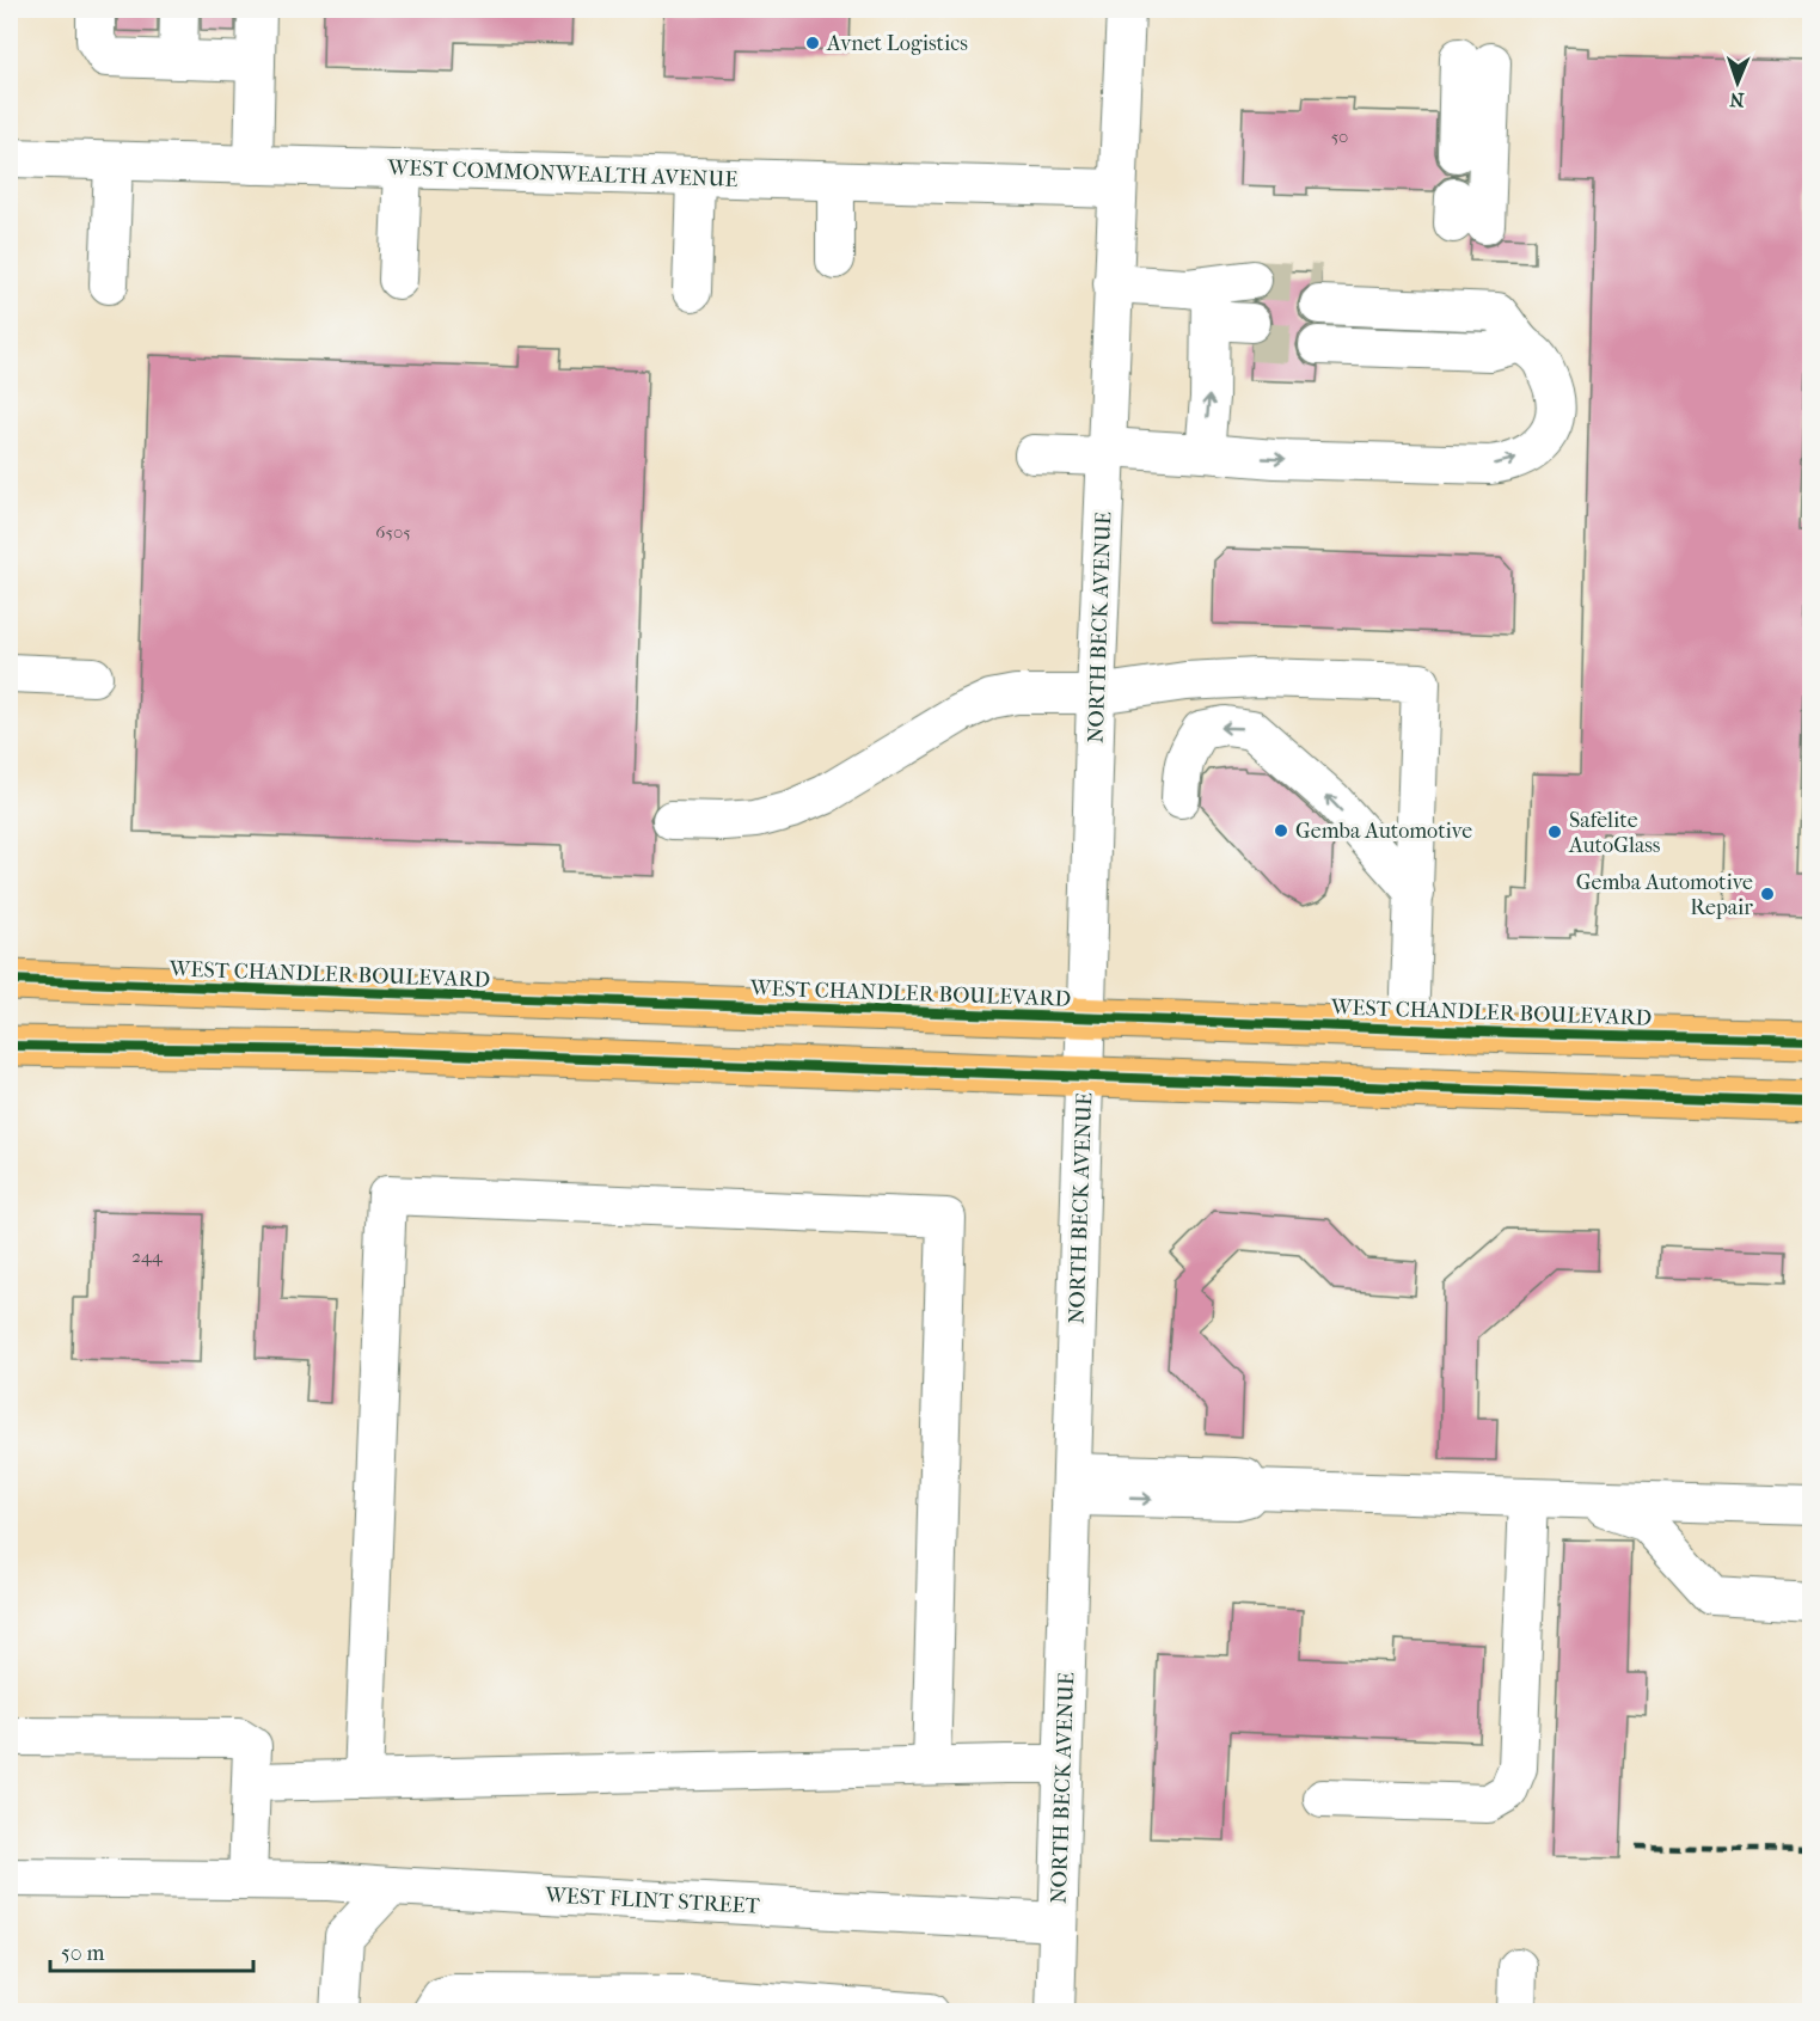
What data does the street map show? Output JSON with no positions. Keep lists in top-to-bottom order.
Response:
{
  "streets": {
    "main road": ["WEST CHANDLER BOULEVARD"],
    "street": ["WEST COMMONWEALTH AVENUE", "NORTH BECK AVENUE", "WEST FLINT STREET"]
  },
  "crossings": [
    ["WEST COMMONWEALTH AVENUE", "NORTH BECK AVENUE"],
    ["NORTH BECK AVENUE", "WEST CHANDLER BOULEVARD"],
    ["NORTH BECK AVENUE", "WEST FLINT STREET"]
  ],
  "places": [
    "Avnet Logistics",
    "Gemba Automotive",
    "Safelite AutoGlass",
    "Gemba Automotive Repair"
  ],
  "house_numbers": ["50", "6505", "244"],
  "scale_bar": "50 m",
  "north": "bottom"
}
